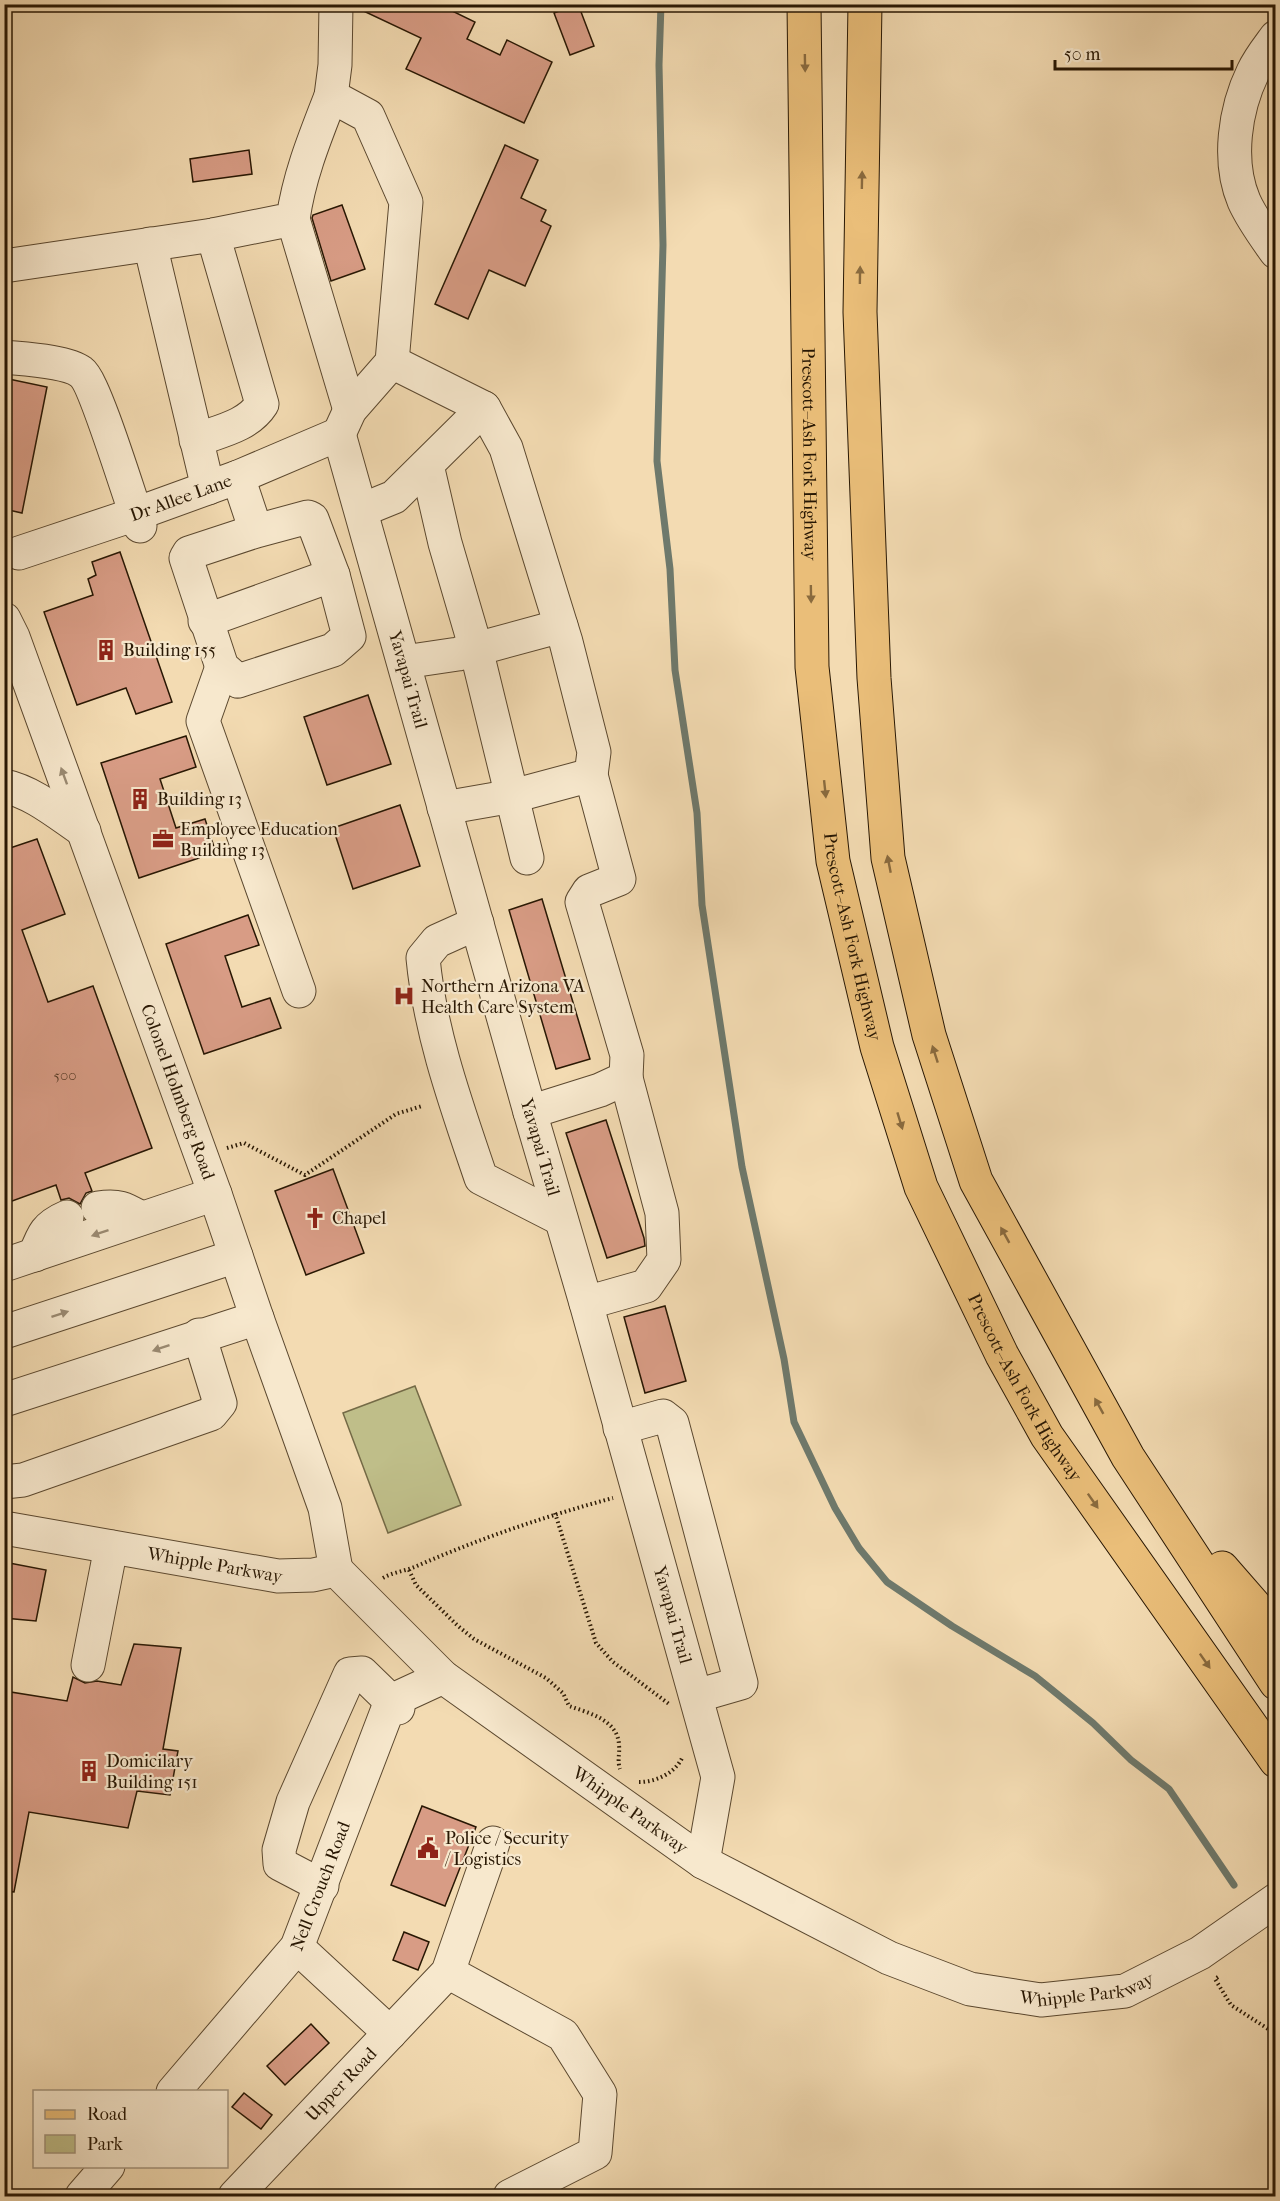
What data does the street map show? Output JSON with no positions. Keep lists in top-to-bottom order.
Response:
{
  "streets": {
    "main road": ["Prescott–Ash Fork Highway"],
    "lane": [
      "Dr Allee Lane",
      "Yavapai Trail",
      "Colonel Holmberg Road",
      "Whipple Parkway",
      "Nell Crouch Road",
      "Upper Road"
    ]
  },
  "crossings": [
    ["Dr Allee Lane", "Yavapai Trail"],
    ["Yavapai Trail", "Whipple Parkway"],
    ["Colonel Holmberg Road", "Whipple Parkway"]
  ],
  "places": {
    "building": ["Building 155", "Building 13", "Domicilary Building 151"],
    "office": ["Employee Education Building 13"],
    "hospital": ["Northern Arizona VA Health Care System"],
    "church": ["Chapel"],
    "public building": ["Police / Security / Logistics"]
  },
  "house_numbers": ["500"],
  "legend": ["Road", "Park"],
  "scale_bar": "50 m"
}
